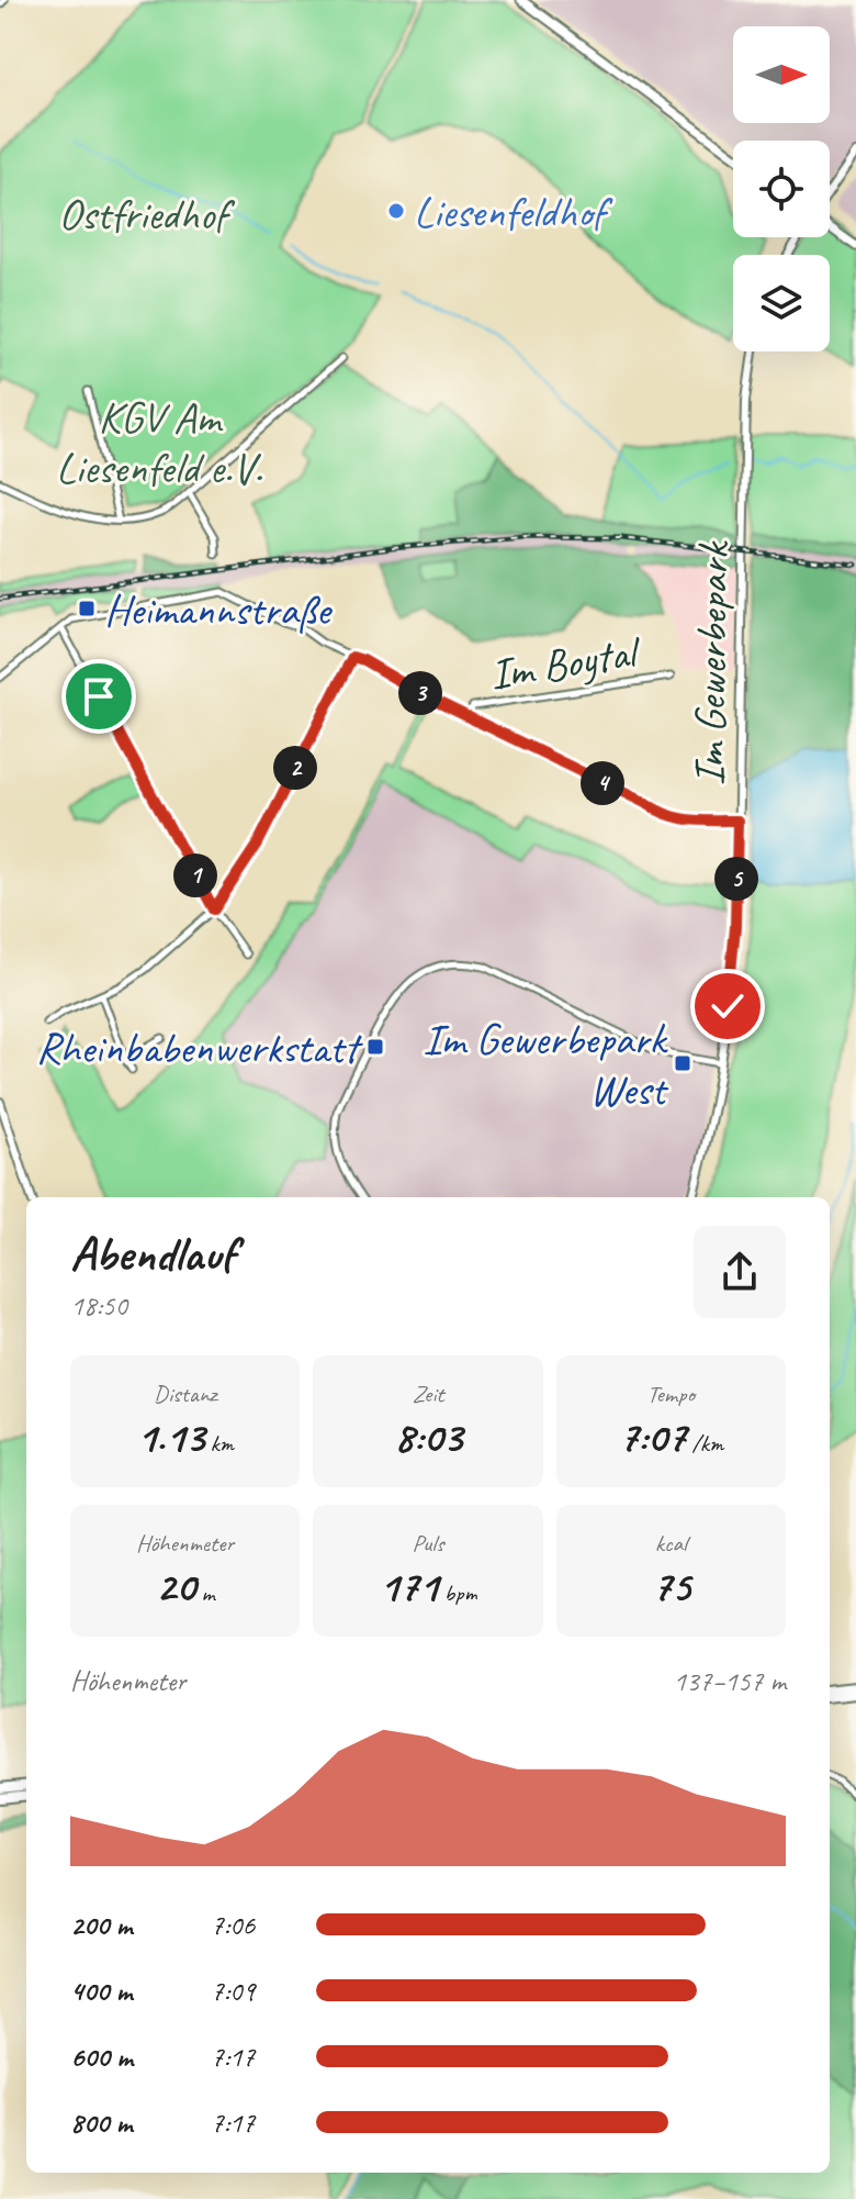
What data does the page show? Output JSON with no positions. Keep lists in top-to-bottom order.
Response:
{
  "streets": {
    "street": ["Im Boytal", "Im Gewerbepark"]
  },
  "parks": ["Ostfriedhof", "KGV Am Liesenfeld e.V."],
  "places": {
    "other": ["Liesenfeldhof"],
    "transit": ["Heimannstraße", "Rheinbabenwerkstatt", "Im Gewerbepark West"]
  },
  "north": "right",
  "page": {
    "pins": [
      "3",
      "2",
      "4",
      "1",
      "5"
    ],
    "heading": ["Abendlauf", "18:50"],
    "stats": [
      ["Distanz", "1.13 km"],
      ["Zeit", "8:03"],
      ["Tempo", "7:07 /km"],
      ["Höhenmeter", "20 m"],
      ["Puls", "171 bpm"],
      ["kcal", "75"]
    ],
    "chart": ["Höhenmeter", "137–157 m"],
    "list": [
      {
        "name": "200 m",
        "note": "7:06"
      },
      {
        "name": "400 m",
        "note": "7:09"
      },
      {
        "name": "600 m",
        "note": "7:17"
      },
      {
        "name": "800 m",
        "note": "7:17"
      }
    ]
  }
}
